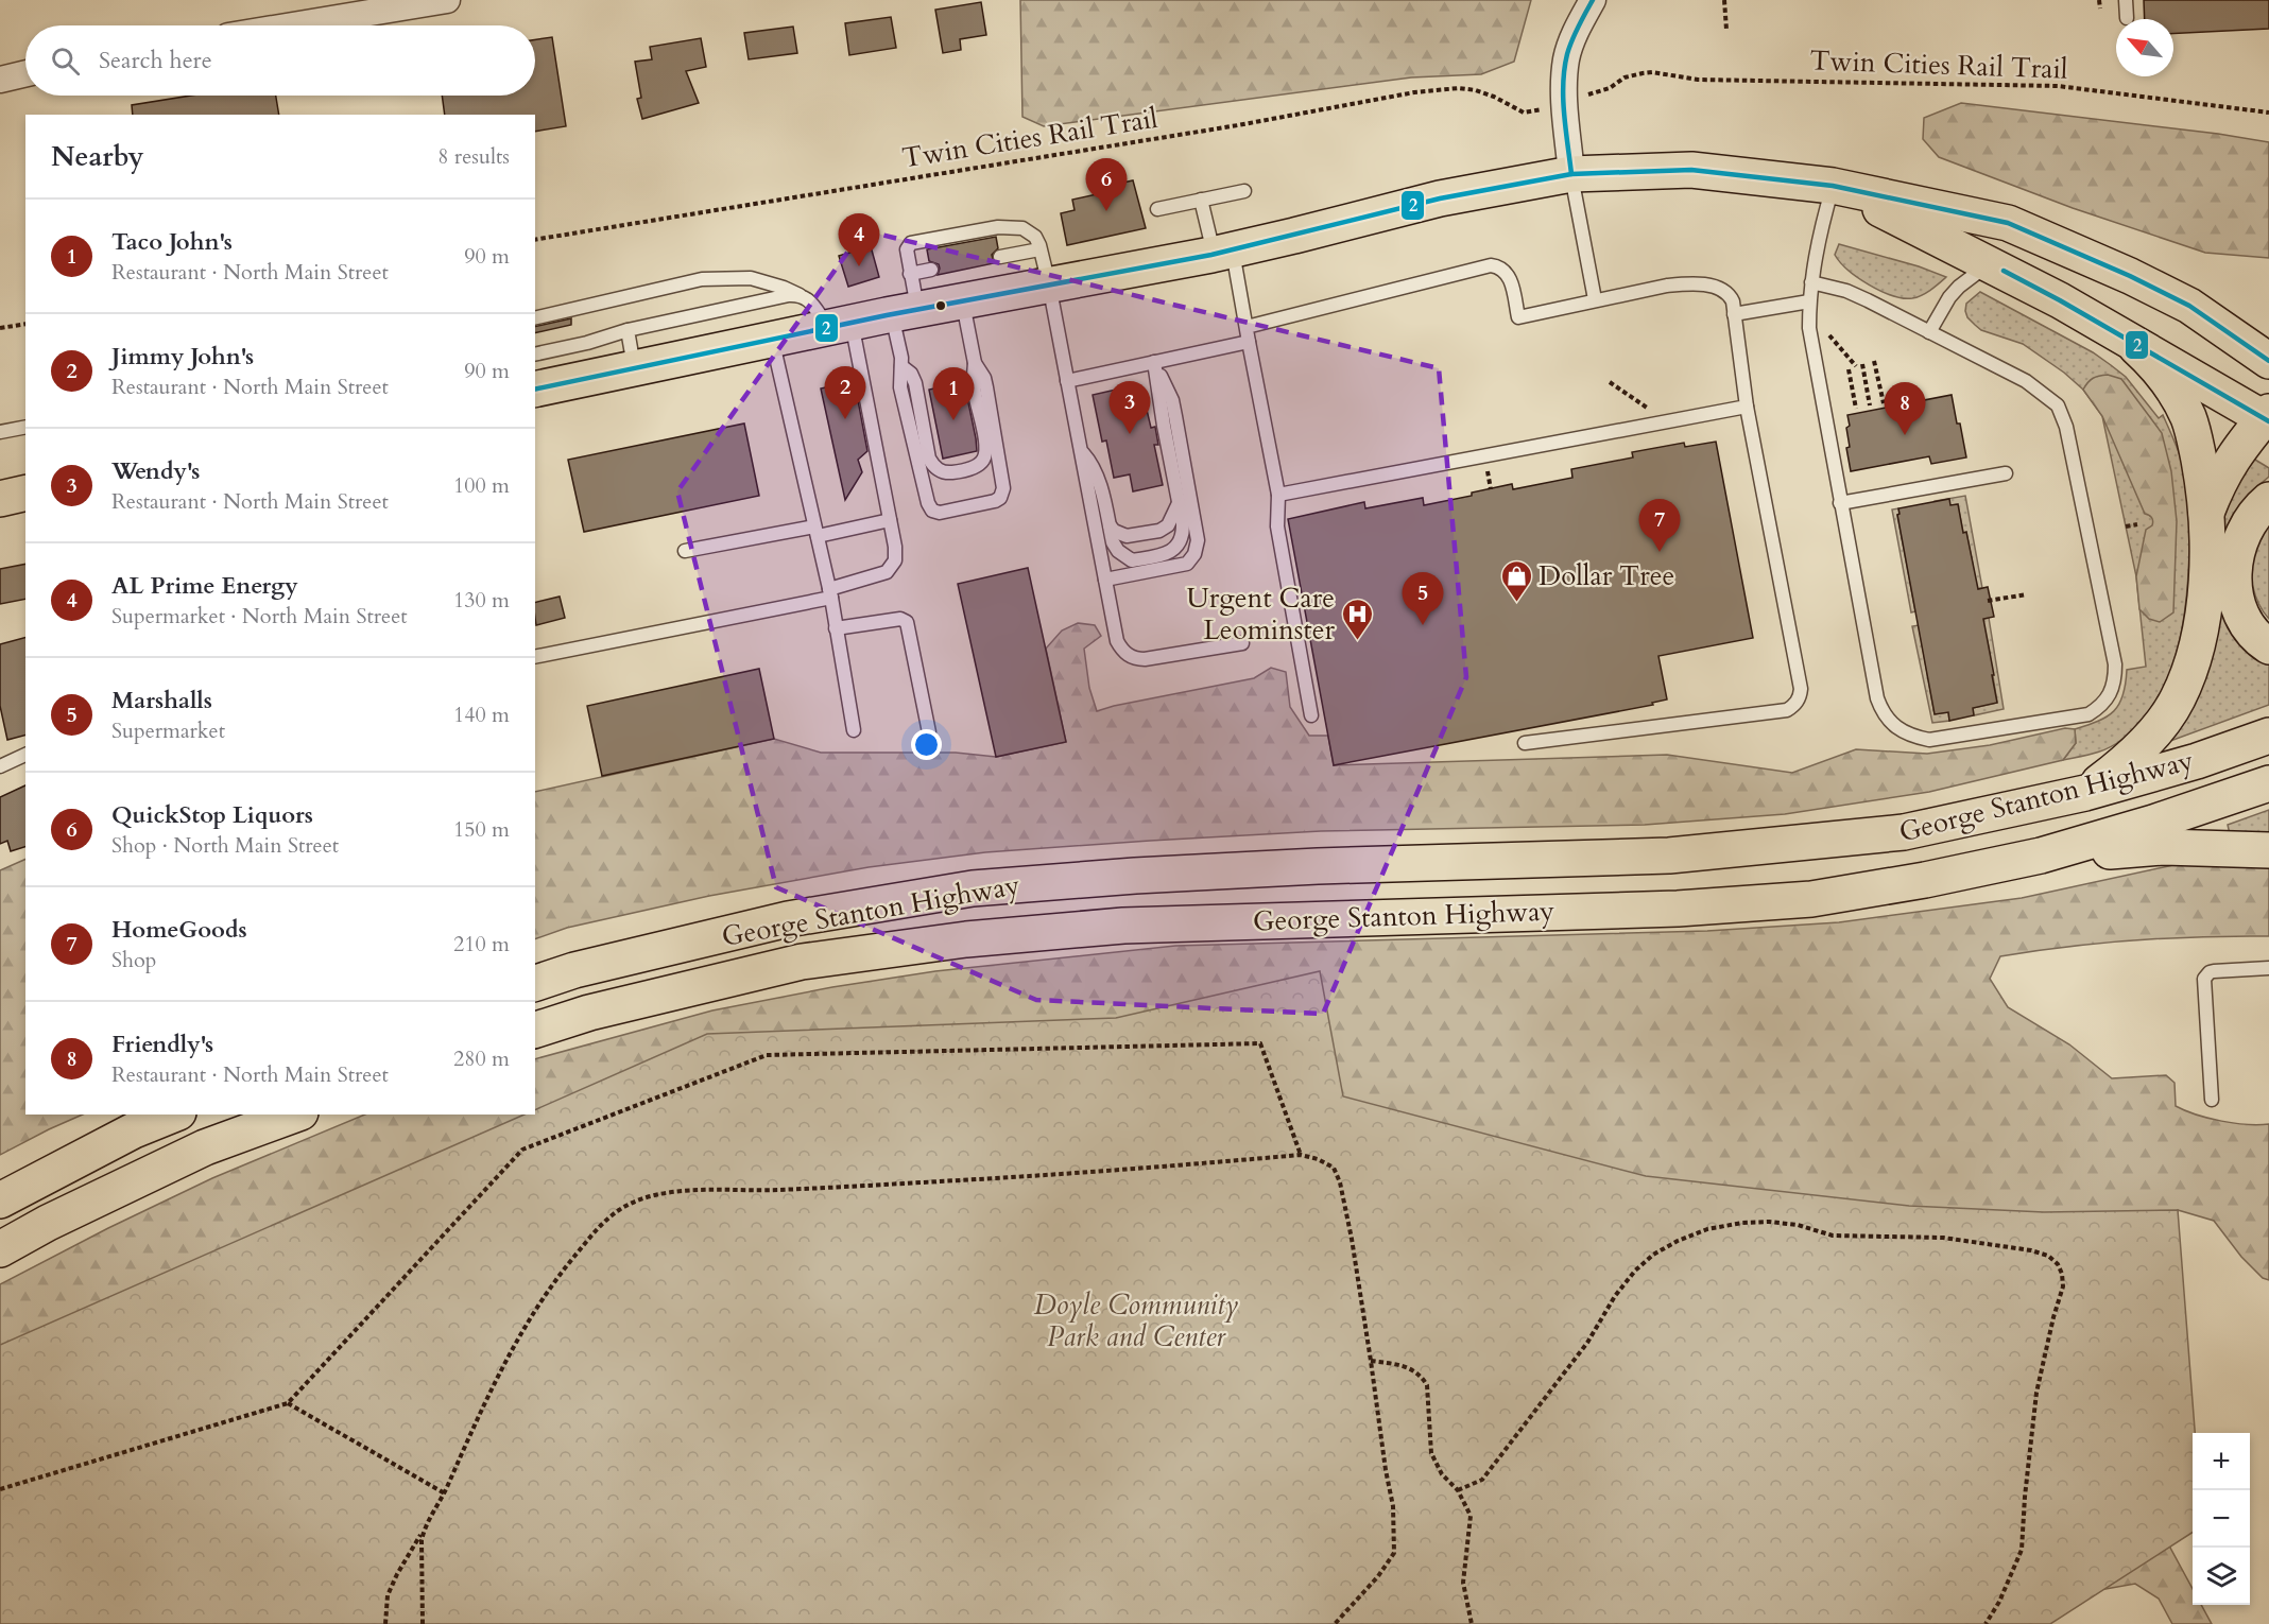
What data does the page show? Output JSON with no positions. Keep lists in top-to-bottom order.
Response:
{
  "streets": {
    "highway": ["George Stanton Highway"],
    "path": ["Twin Cities Rail Trail"]
  },
  "parks": ["Doyle Community Park and Center"],
  "places": {
    "shop": ["Dollar Tree"],
    "hospital": ["Urgent Care Leominster"]
  },
  "lines": ["transit line 2"],
  "north": "top left",
  "page": {
    "search": "Search here",
    "heading": ["Nearby", "8 results"],
    "pins": [
      "6",
      "4",
      "2",
      "1",
      "3",
      "8",
      "7",
      "5"
    ],
    "list": [
      {
        "mark": "1",
        "name": "Taco John's",
        "note": "Restaurant · North Main Street",
        "value": "90 m"
      },
      {
        "mark": "2",
        "name": "Jimmy John's",
        "note": "Restaurant · North Main Street",
        "value": "90 m"
      },
      {
        "mark": "3",
        "name": "Wendy's",
        "note": "Restaurant · North Main Street",
        "value": "100 m"
      },
      {
        "mark": "4",
        "name": "AL Prime Energy",
        "note": "Supermarket · North Main Street",
        "value": "130 m"
      },
      {
        "mark": "5",
        "name": "Marshalls",
        "note": "Supermarket",
        "value": "140 m"
      },
      {
        "mark": "6",
        "name": "QuickStop Liquors",
        "note": "Shop · North Main Street",
        "value": "150 m"
      },
      {
        "mark": "7",
        "name": "HomeGoods",
        "note": "Shop",
        "value": "210 m"
      },
      {
        "mark": "8",
        "name": "Friendly's",
        "note": "Restaurant · North Main Street",
        "value": "280 m"
      }
    ],
    "map_buttons": ["+", "−"]
  }
}
